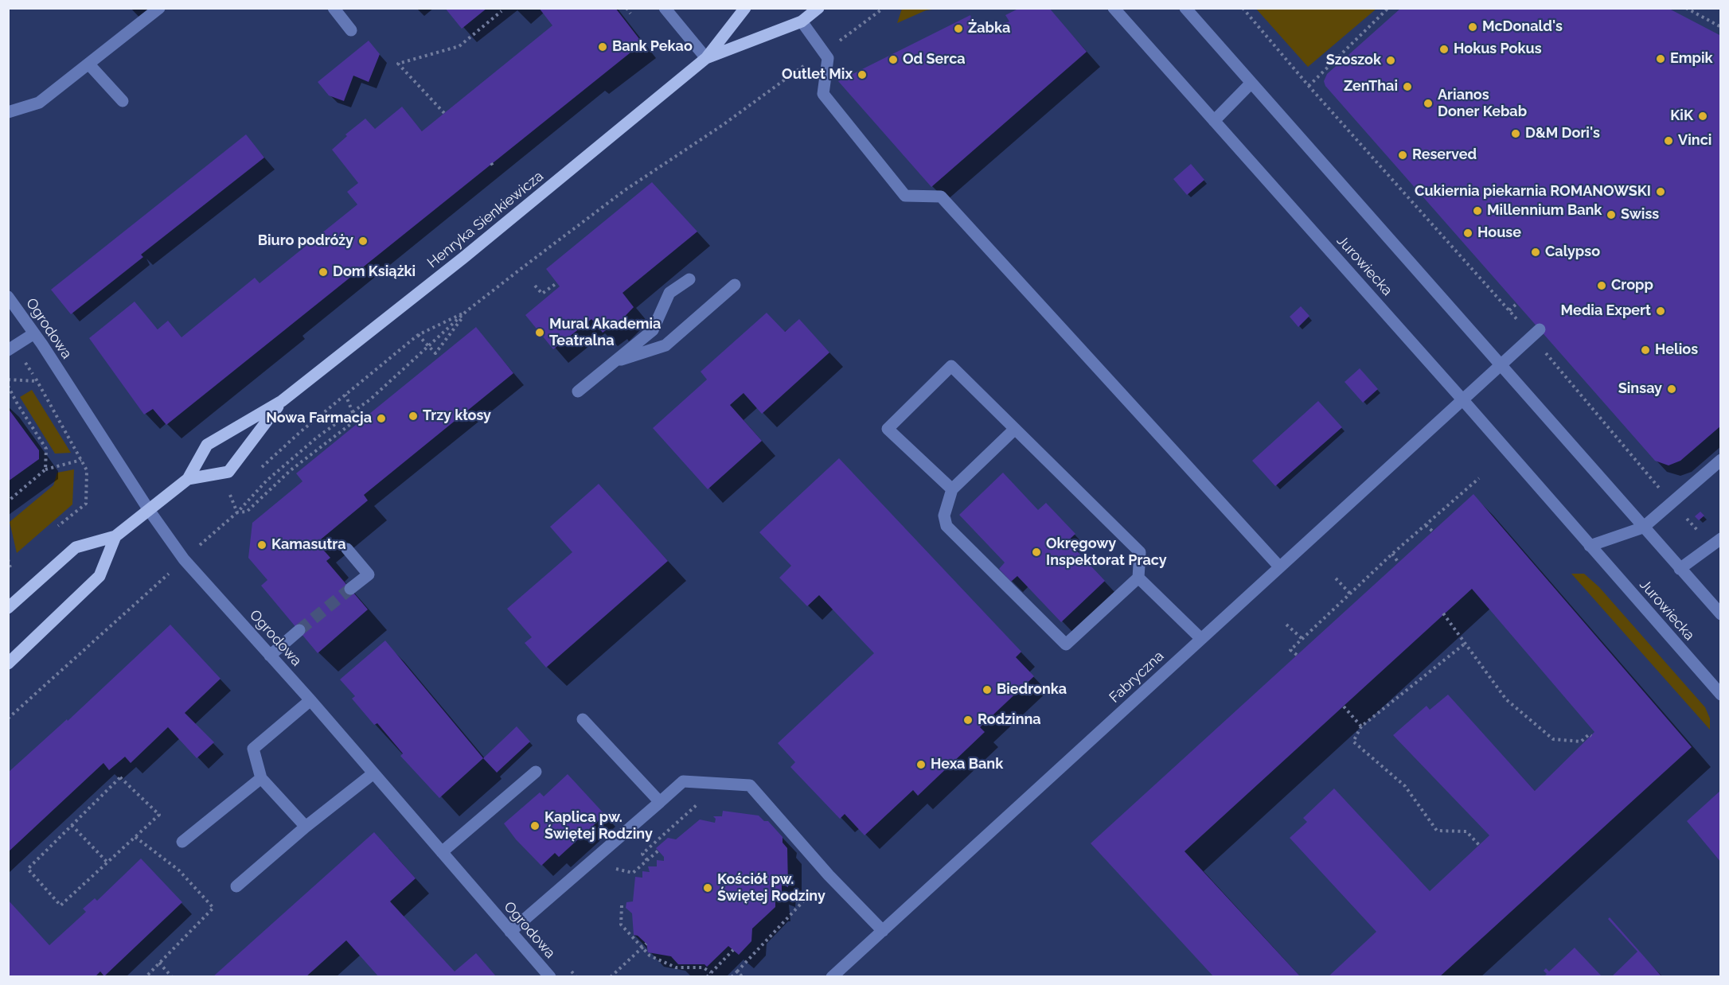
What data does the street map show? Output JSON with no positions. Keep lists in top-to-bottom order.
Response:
{
  "streets": {
    "main road": ["Henryka Sienkiewicza"],
    "street": ["Jurowiecka", "Ogrodowa", "Fabryczna"]
  },
  "crossings": [
    ["Henryka Sienkiewicza", "Ogrodowa"],
    ["Jurowiecka", "Fabryczna"]
  ],
  "places": [
    "McDonald's",
    "Żabka",
    "Bank Pekao",
    "Hokus Pokus",
    "Empik",
    "Od Serca",
    "Szoszok",
    "Outlet Mix",
    "ZenThai",
    "Arianos Doner Kebab",
    "KiK",
    "D&M Dori's",
    "Vinci",
    "Reserved",
    "Cukiernia piekarnia ROMANOWSKI",
    "Millennium Bank",
    "Swiss",
    "House",
    "Biuro podróży",
    "Calypso",
    "Dom Książki",
    "Cropp",
    "Media Expert",
    "Mural Akademia Teatralna",
    "Helios",
    "Sinsay",
    "Trzy kłosy",
    "Nowa Farmacja",
    "Kamasutra",
    "Okręgowy Inspektorat Pracy",
    "Biedronka",
    "Rodzinna",
    "Hexa Bank",
    "Kaplica pw. Świętej Rodziny",
    "Kościół pw. Świętej Rodziny"
  ]
}
